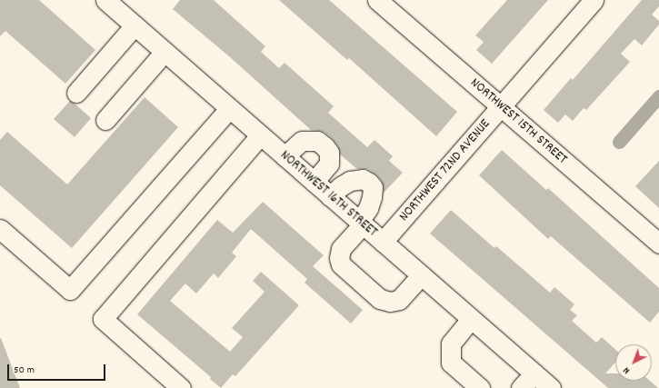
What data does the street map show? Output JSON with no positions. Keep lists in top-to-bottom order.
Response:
{
  "streets": {
    "street": ["NORTHWEST 15TH STREET", "NORTHWEST 72ND AVENUE", "NORTHWEST 16TH STREET"]
  },
  "crossings": [
    ["NORTHWEST 15TH STREET", "NORTHWEST 72ND AVENUE"],
    ["NORTHWEST 72ND AVENUE", "NORTHWEST 16TH STREET"]
  ],
  "scale_bar": "50 m",
  "north": "bottom left"
}
